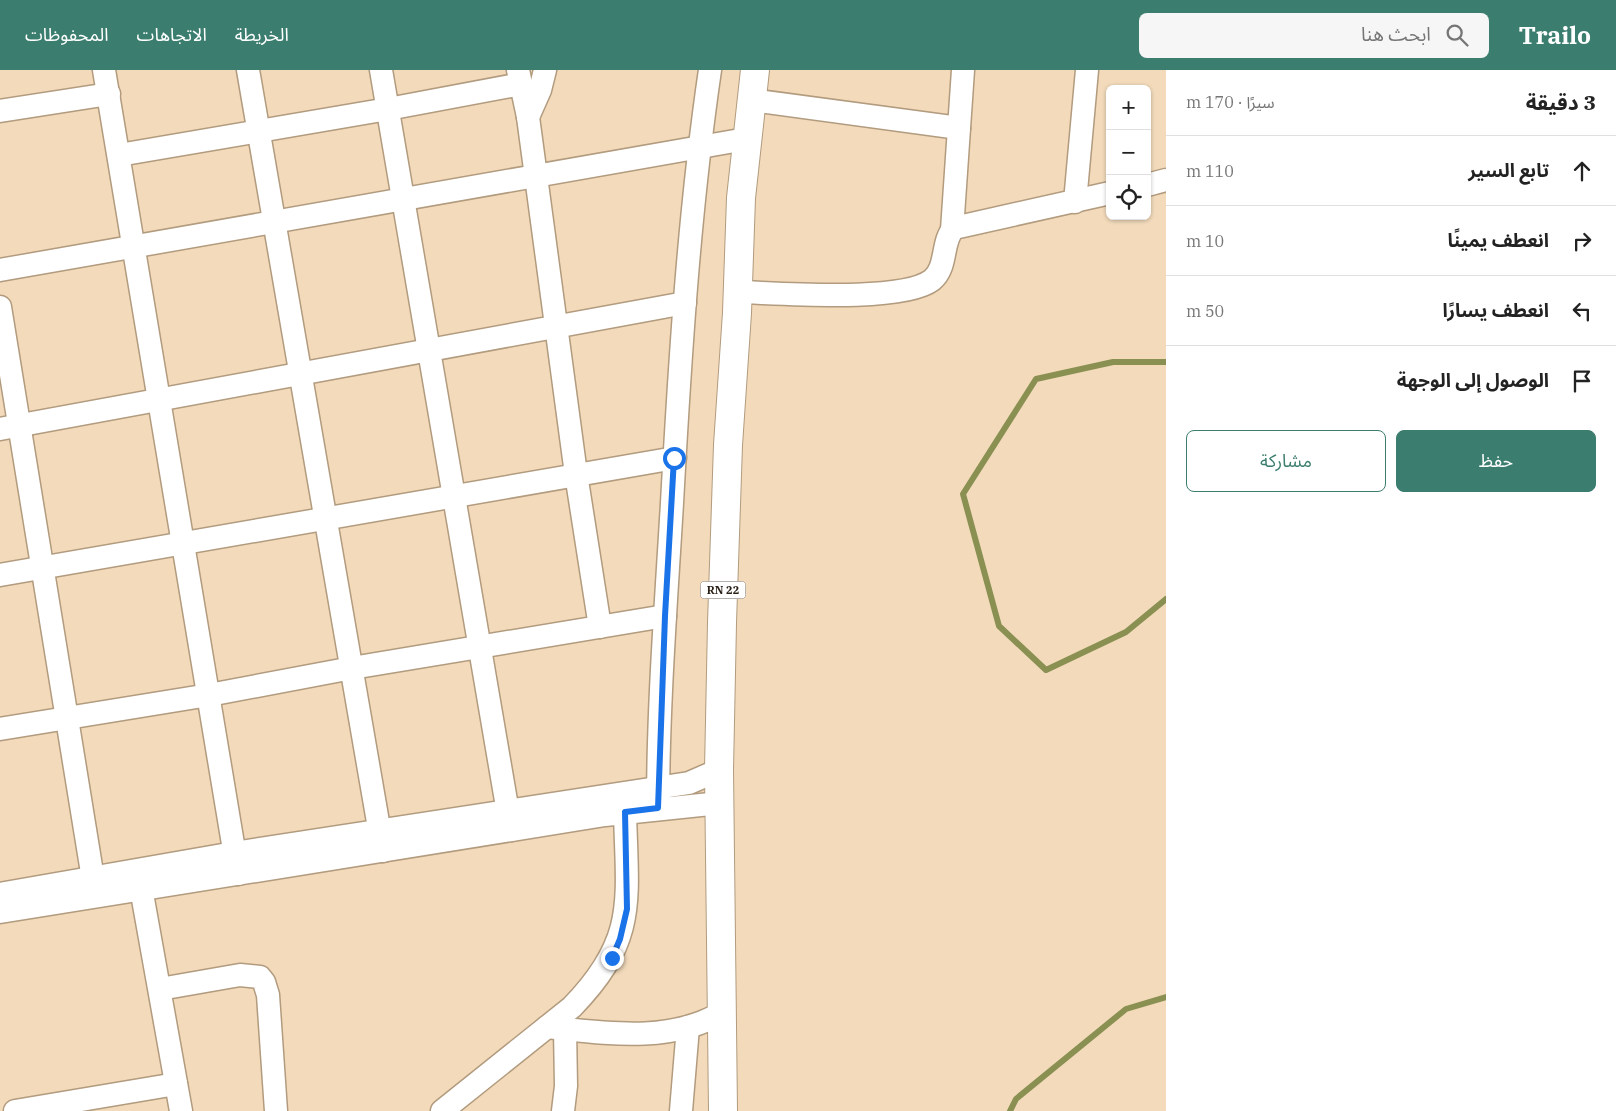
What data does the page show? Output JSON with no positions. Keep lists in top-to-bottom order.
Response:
{
  "streets": {
    "main road": ["RN 22"]
  },
  "page": {
    "header": "Trailo",
    "search": "ابحث هنا",
    "nav": ["الخريطة", "الاتجاهات", "المحفوظات"],
    "heading": ["3 دقيقة", "سيرًا · 170 m"],
    "map_buttons": ["+", "−"],
    "list": [
      ["تابع السير", "110 m"],
      ["انعطف يمينًا", "10 m"],
      ["انعطف يسارًا", "50 m"],
      "الوصول إلى الوجهة"
    ],
    "buttons": ["حفظ", "مشاركة"]
  }
}
